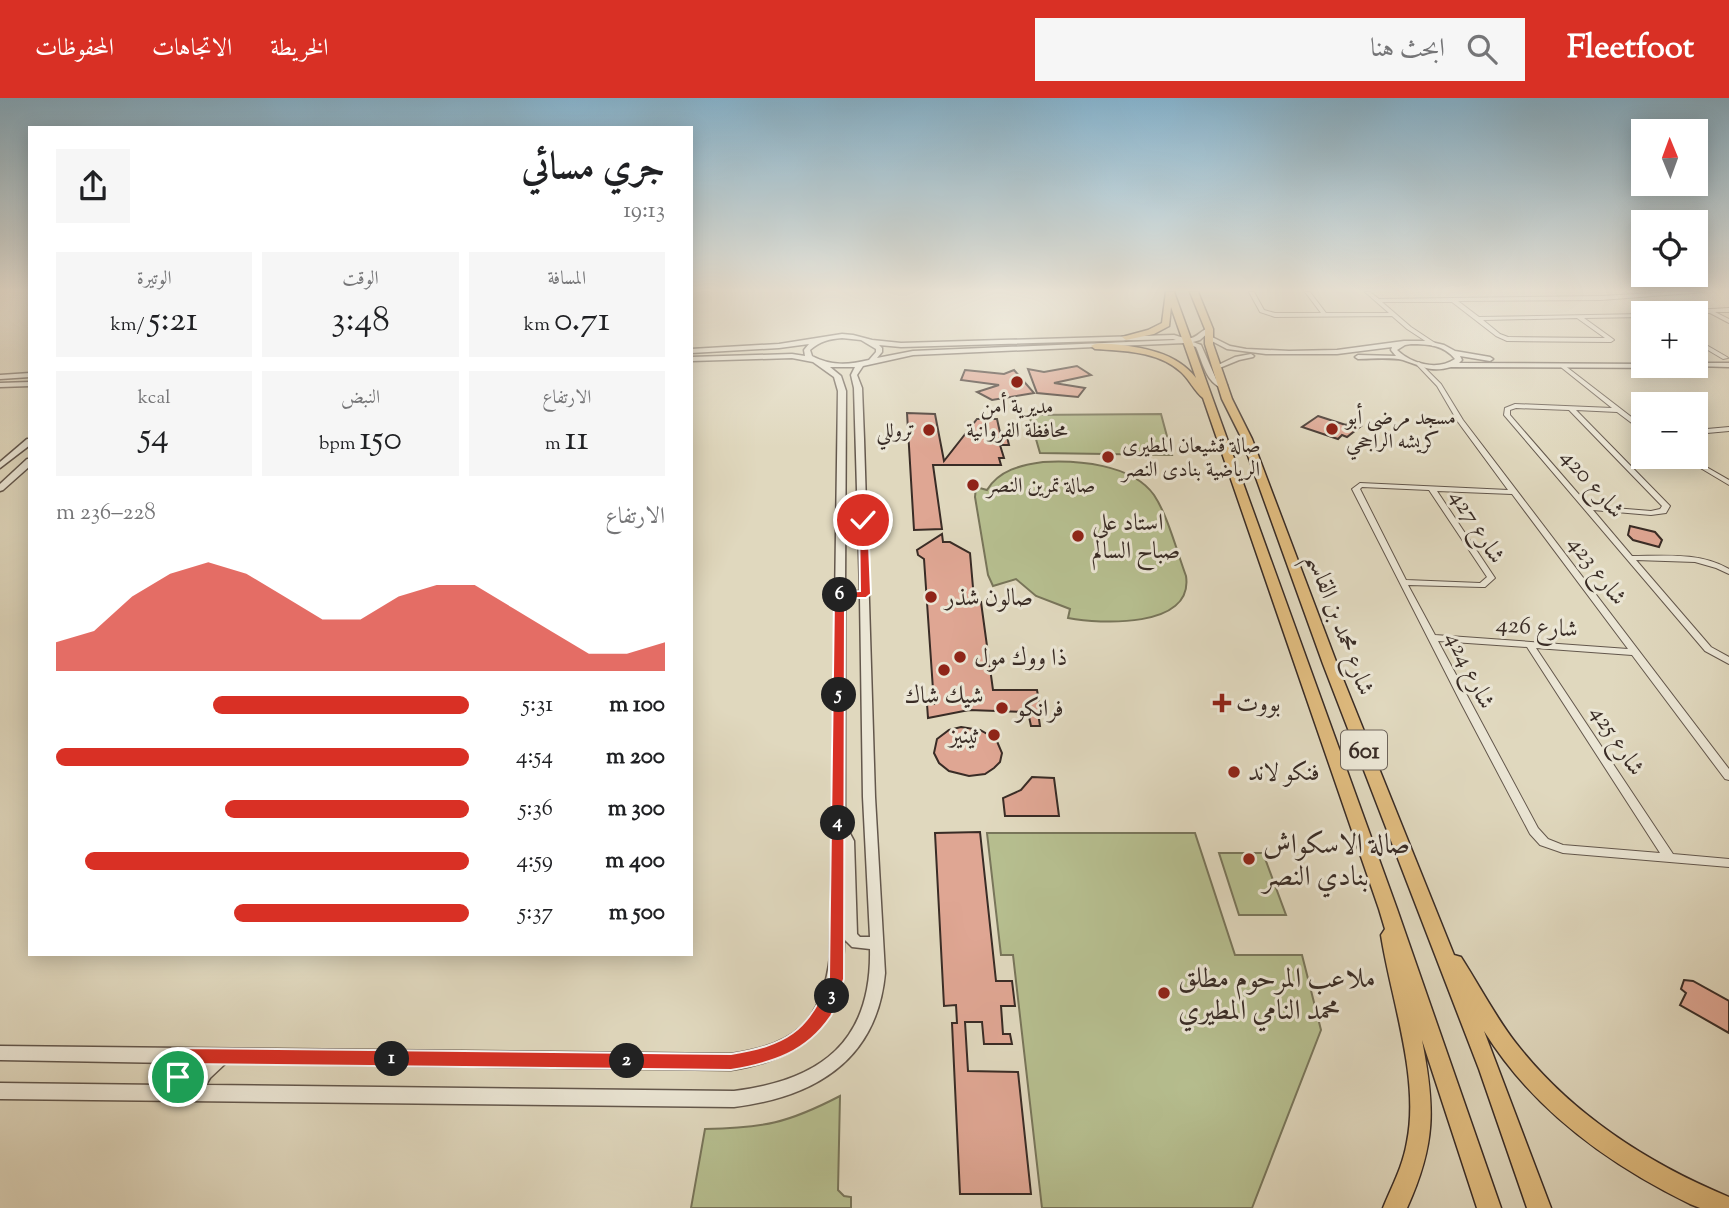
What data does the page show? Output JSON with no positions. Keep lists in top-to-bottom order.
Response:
{
  "streets": {
    "main road": ["شارع محمد بن القاسم", "601"],
    "street": [
      "شارع 420",
      "شارع 427",
      "شارع 423",
      "شارع 426",
      "شارع 424",
      "شارع 425"
    ]
  },
  "crossings": [
    ["شارع 427", "شارع 424"],
    ["شارع 423", "شارع 426"],
    ["شارع 423", "شارع 424"],
    ["شارع 426", "شارع 424"],
    ["شارع 426", "شارع 425"],
    ["شارع 424", "شارع 425"]
  ],
  "places": {
    "other": [
      "مديرية أمن محافظة الفروانية",
      "مسجد مرضي أبو كريشه الراجحي",
      "تروللي",
      "صالة قشيعان المطيرى الرياضية بنادى النصر",
      "صالة تمرين النصر",
      "استاد علي صباح السالم",
      "صالون شذر",
      "ذا ووك مول",
      "شيك شاك",
      "فرانكو",
      "ثينيز",
      "فنكو لاند",
      "صالة الاسكواش بنادي النصر",
      "ملاعب المرحوم مطلق محمد النامي المطيري"
    ],
    "health": ["بووت"]
  },
  "north": "top",
  "page": {
    "header": "Fleetfoot",
    "search": "ابحث هنا",
    "nav": ["الخريطة", "الاتجاهات", "المحفوظات"],
    "map_buttons": ["+", "−"],
    "heading": ["جري مسائي", "19:13"],
    "stats": [
      ["المسافة", "0.71 km"],
      ["الوقت", "3:48"],
      ["الوتيرة", "5:21 /km"],
      ["الارتفاع", "11 m"],
      ["النبض", "150 bpm"],
      ["kcal", "54"]
    ],
    "chart": ["الارتفاع", "228–236 m"],
    "pins": [
      "6",
      "5",
      "4",
      "3",
      "1",
      "2"
    ],
    "list": [
      {
        "name": "100 m",
        "note": "5:31"
      },
      {
        "name": "200 m",
        "note": "4:54"
      },
      {
        "name": "300 m",
        "note": "5:36"
      },
      {
        "name": "400 m",
        "note": "4:59"
      },
      {
        "name": "500 m",
        "note": "5:37"
      }
    ]
  }
}
